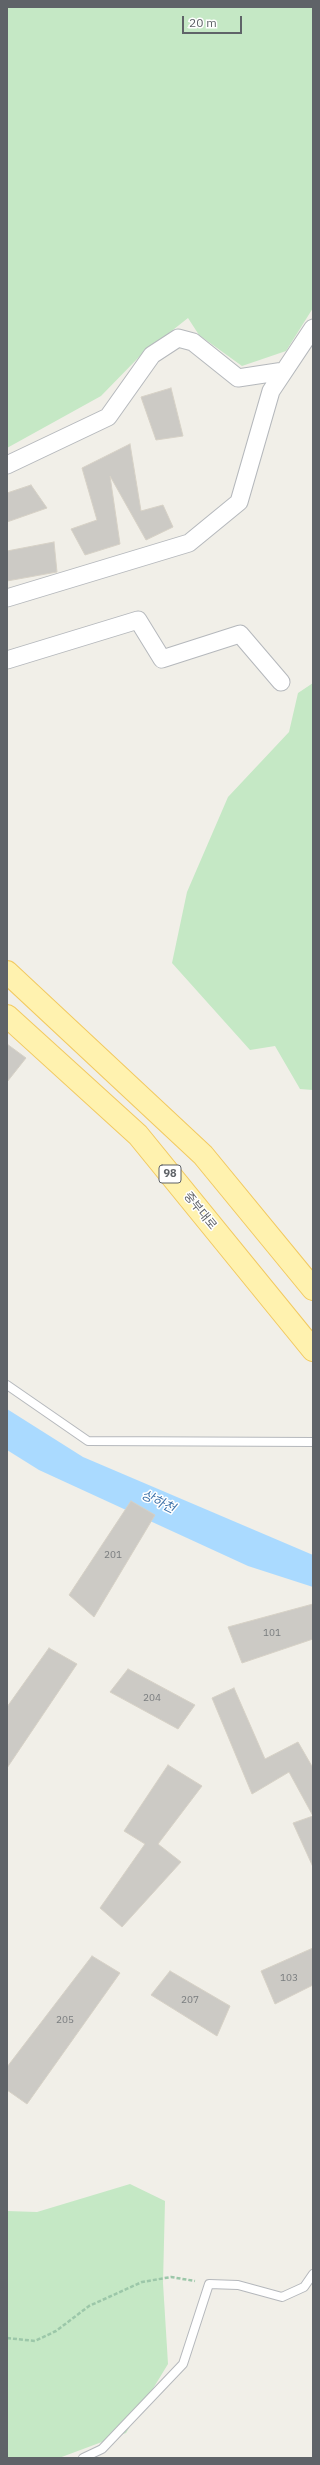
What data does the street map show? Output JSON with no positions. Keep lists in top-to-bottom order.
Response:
{
  "streets": {
    "main road": ["98", "중부대로"]
  },
  "water": ["상하천"],
  "house_numbers": [
    "201",
    "101",
    "204",
    "103",
    "207",
    "205"
  ],
  "scale_bar": "20 m"
}
